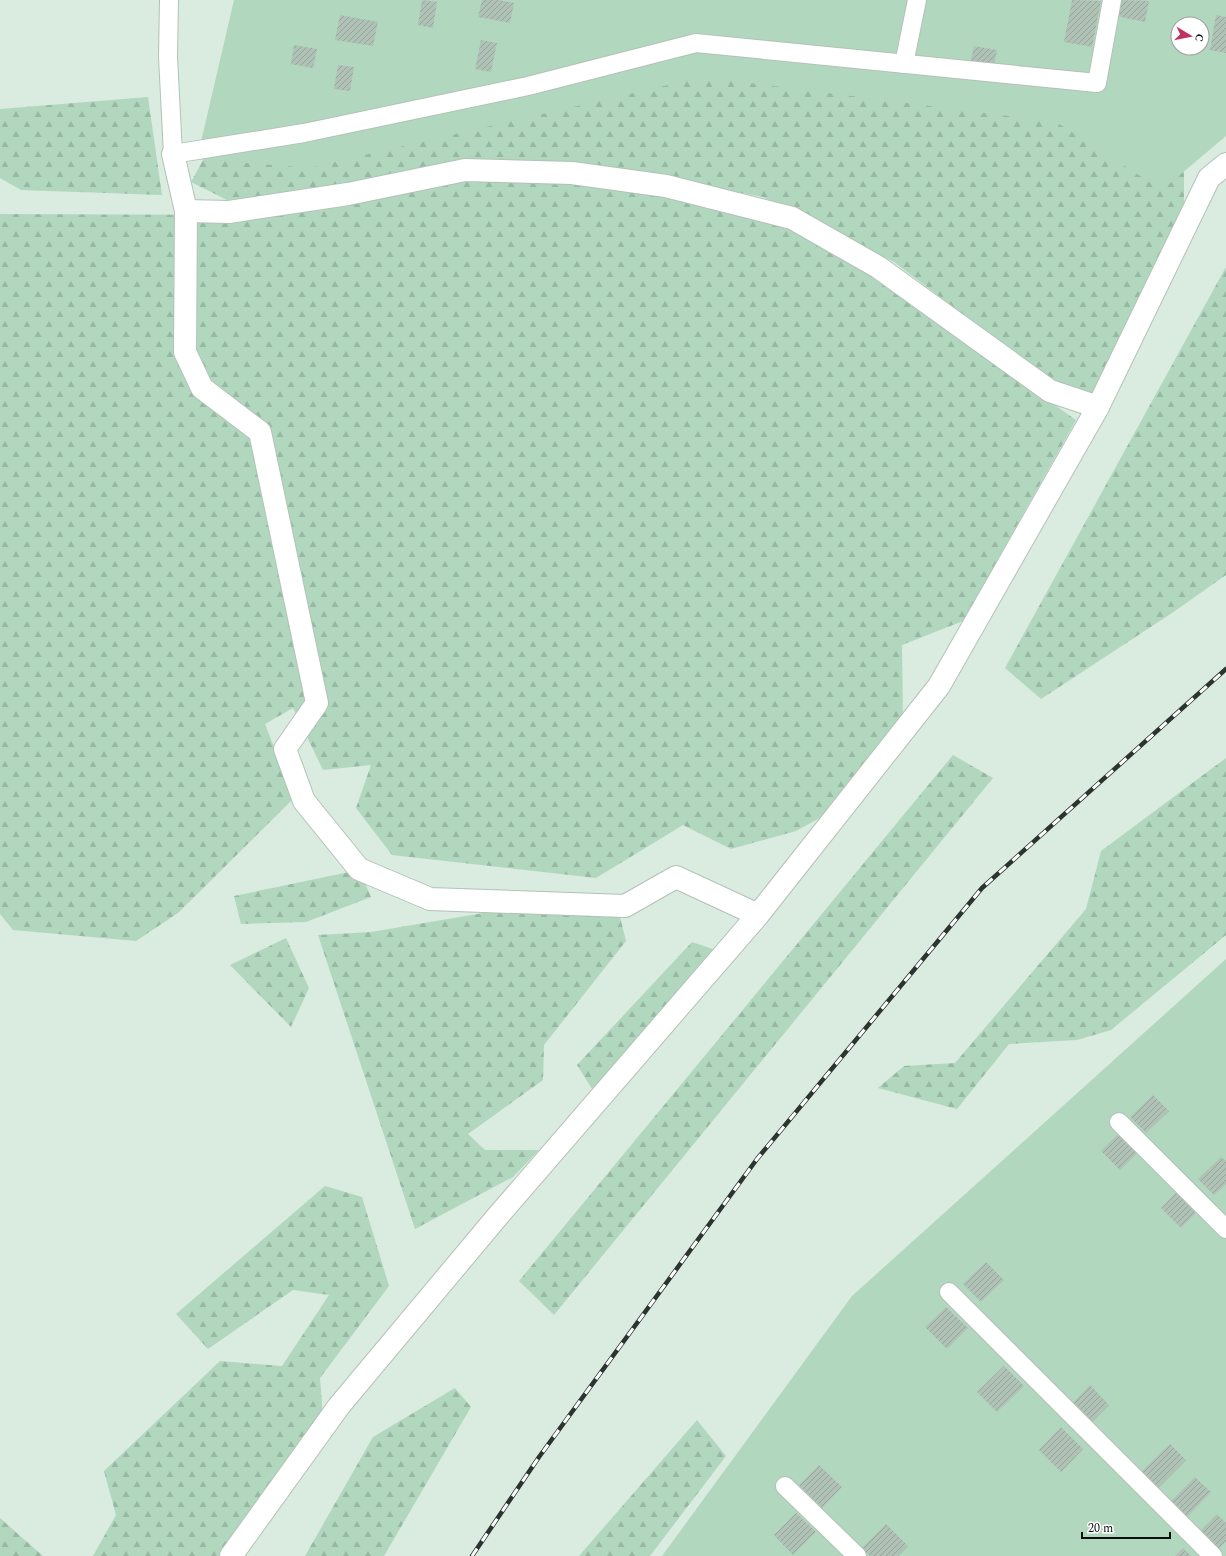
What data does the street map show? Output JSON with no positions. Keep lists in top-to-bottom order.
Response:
{
  "scale_bar": "20 m",
  "north": "right"
}
